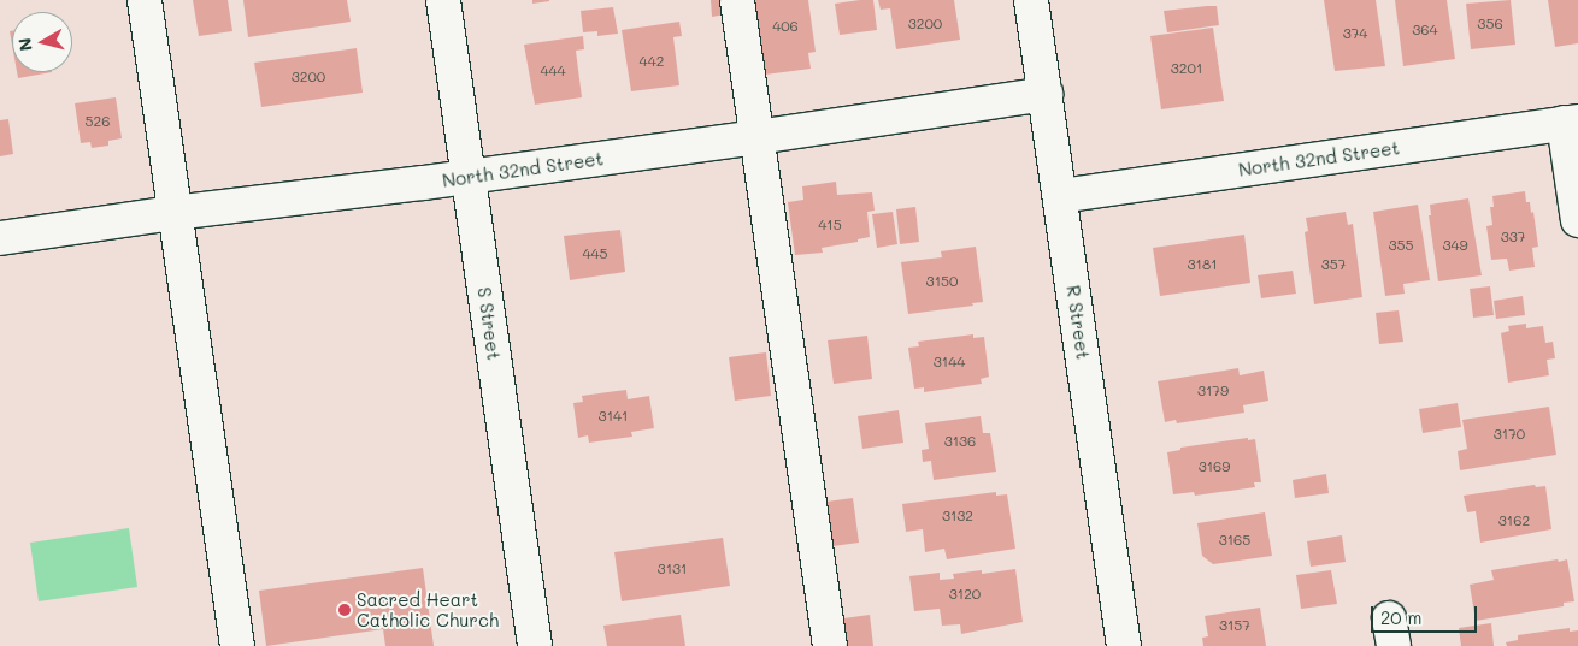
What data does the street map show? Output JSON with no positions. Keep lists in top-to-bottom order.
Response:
{
  "streets": {
    "street": ["North 32nd Street", "R Street", "S Street"]
  },
  "crossings": [
    ["North 32nd Street", "R Street"],
    ["North 32nd Street", "S Street"]
  ],
  "places": ["Sacred Heart Catholic Church"],
  "house_numbers": [
    "3200",
    "356",
    "406",
    "364",
    "374",
    "442",
    "3201",
    "444",
    "3200",
    "526",
    "415",
    "337",
    "355",
    "349",
    "445",
    "3181",
    "357",
    "3150",
    "3144",
    "3179",
    "3141",
    "3170",
    "3136",
    "3169",
    "3132",
    "3162",
    "3165",
    "3131",
    "3120",
    "3157"
  ],
  "scale_bar": "20 m",
  "north": "left"
}
